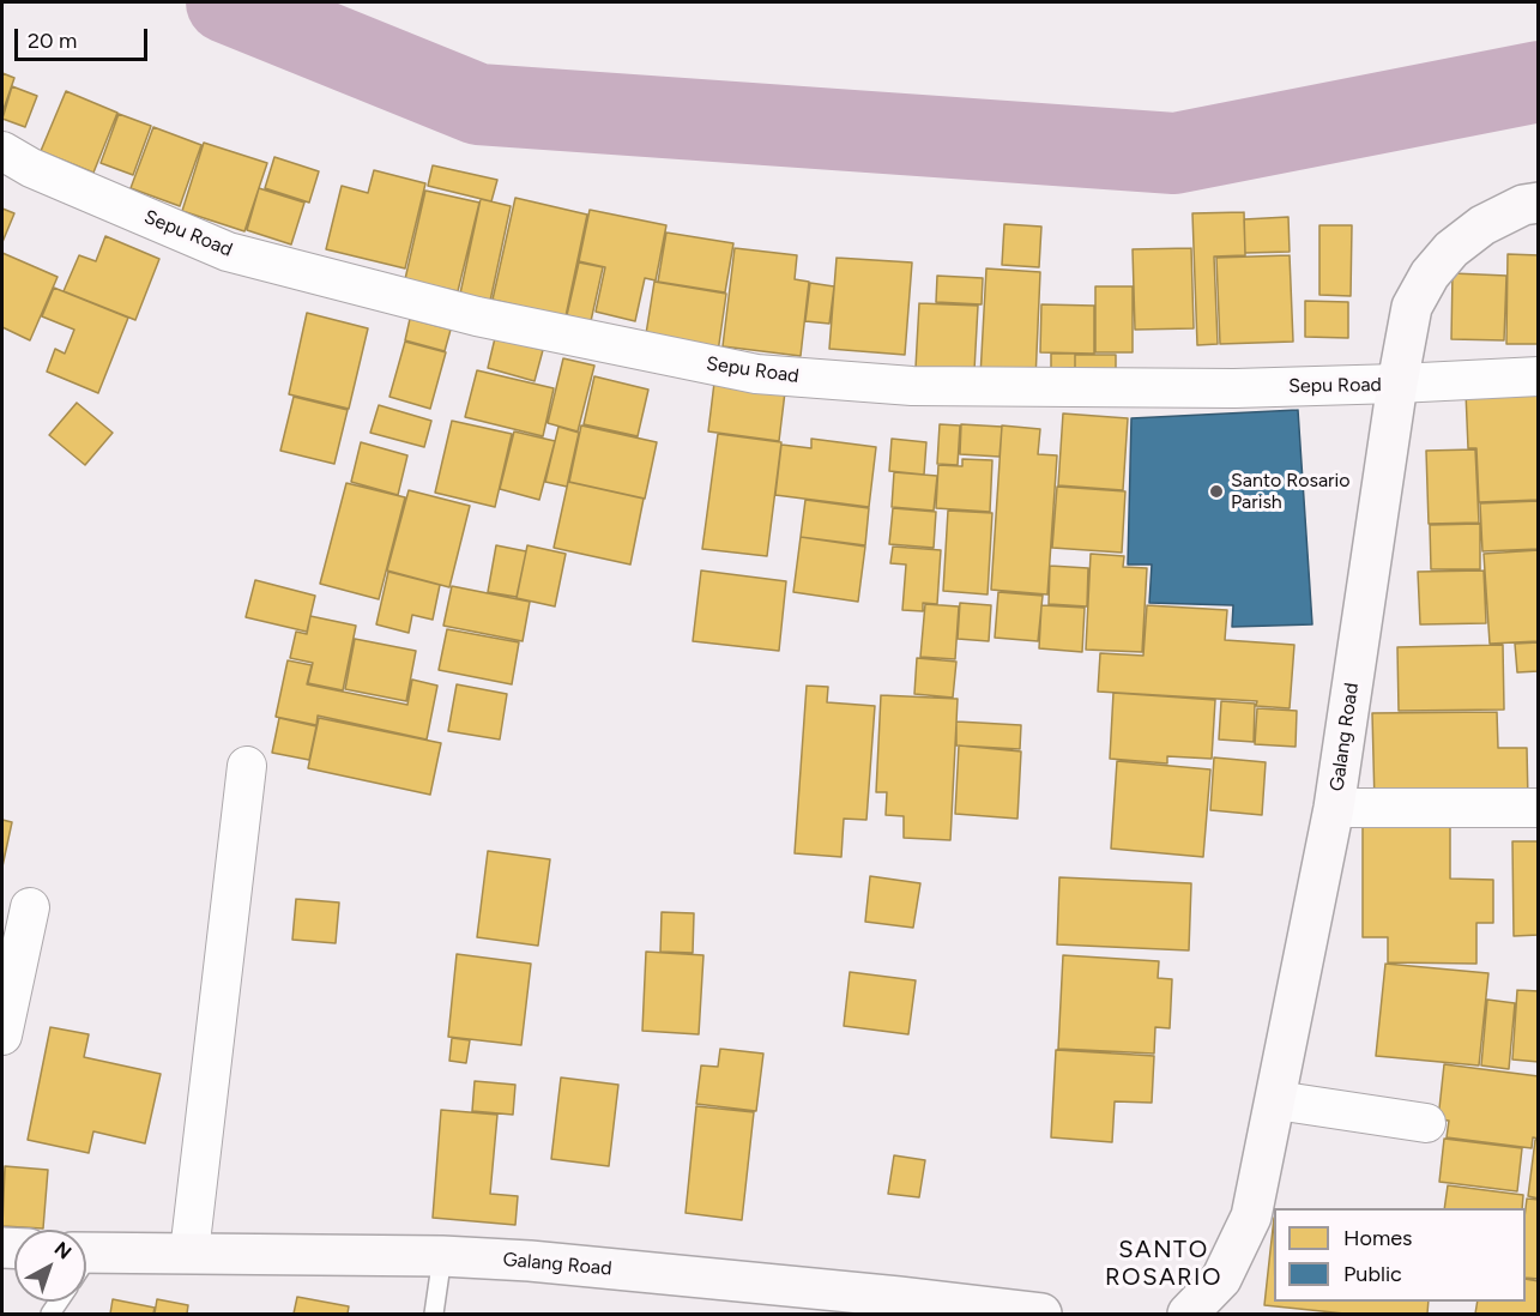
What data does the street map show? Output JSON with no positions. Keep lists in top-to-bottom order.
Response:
{
  "streets": {
    "street": ["Sepu Road", "Galang Road"]
  },
  "crossings": [
    ["Sepu Road", "Galang Road"]
  ],
  "districts": ["SANTO ROSARIO"],
  "places": ["Santo Rosario Parish"],
  "legend": ["Homes", "Public"],
  "scale_bar": "20 m",
  "north": "top right"
}
